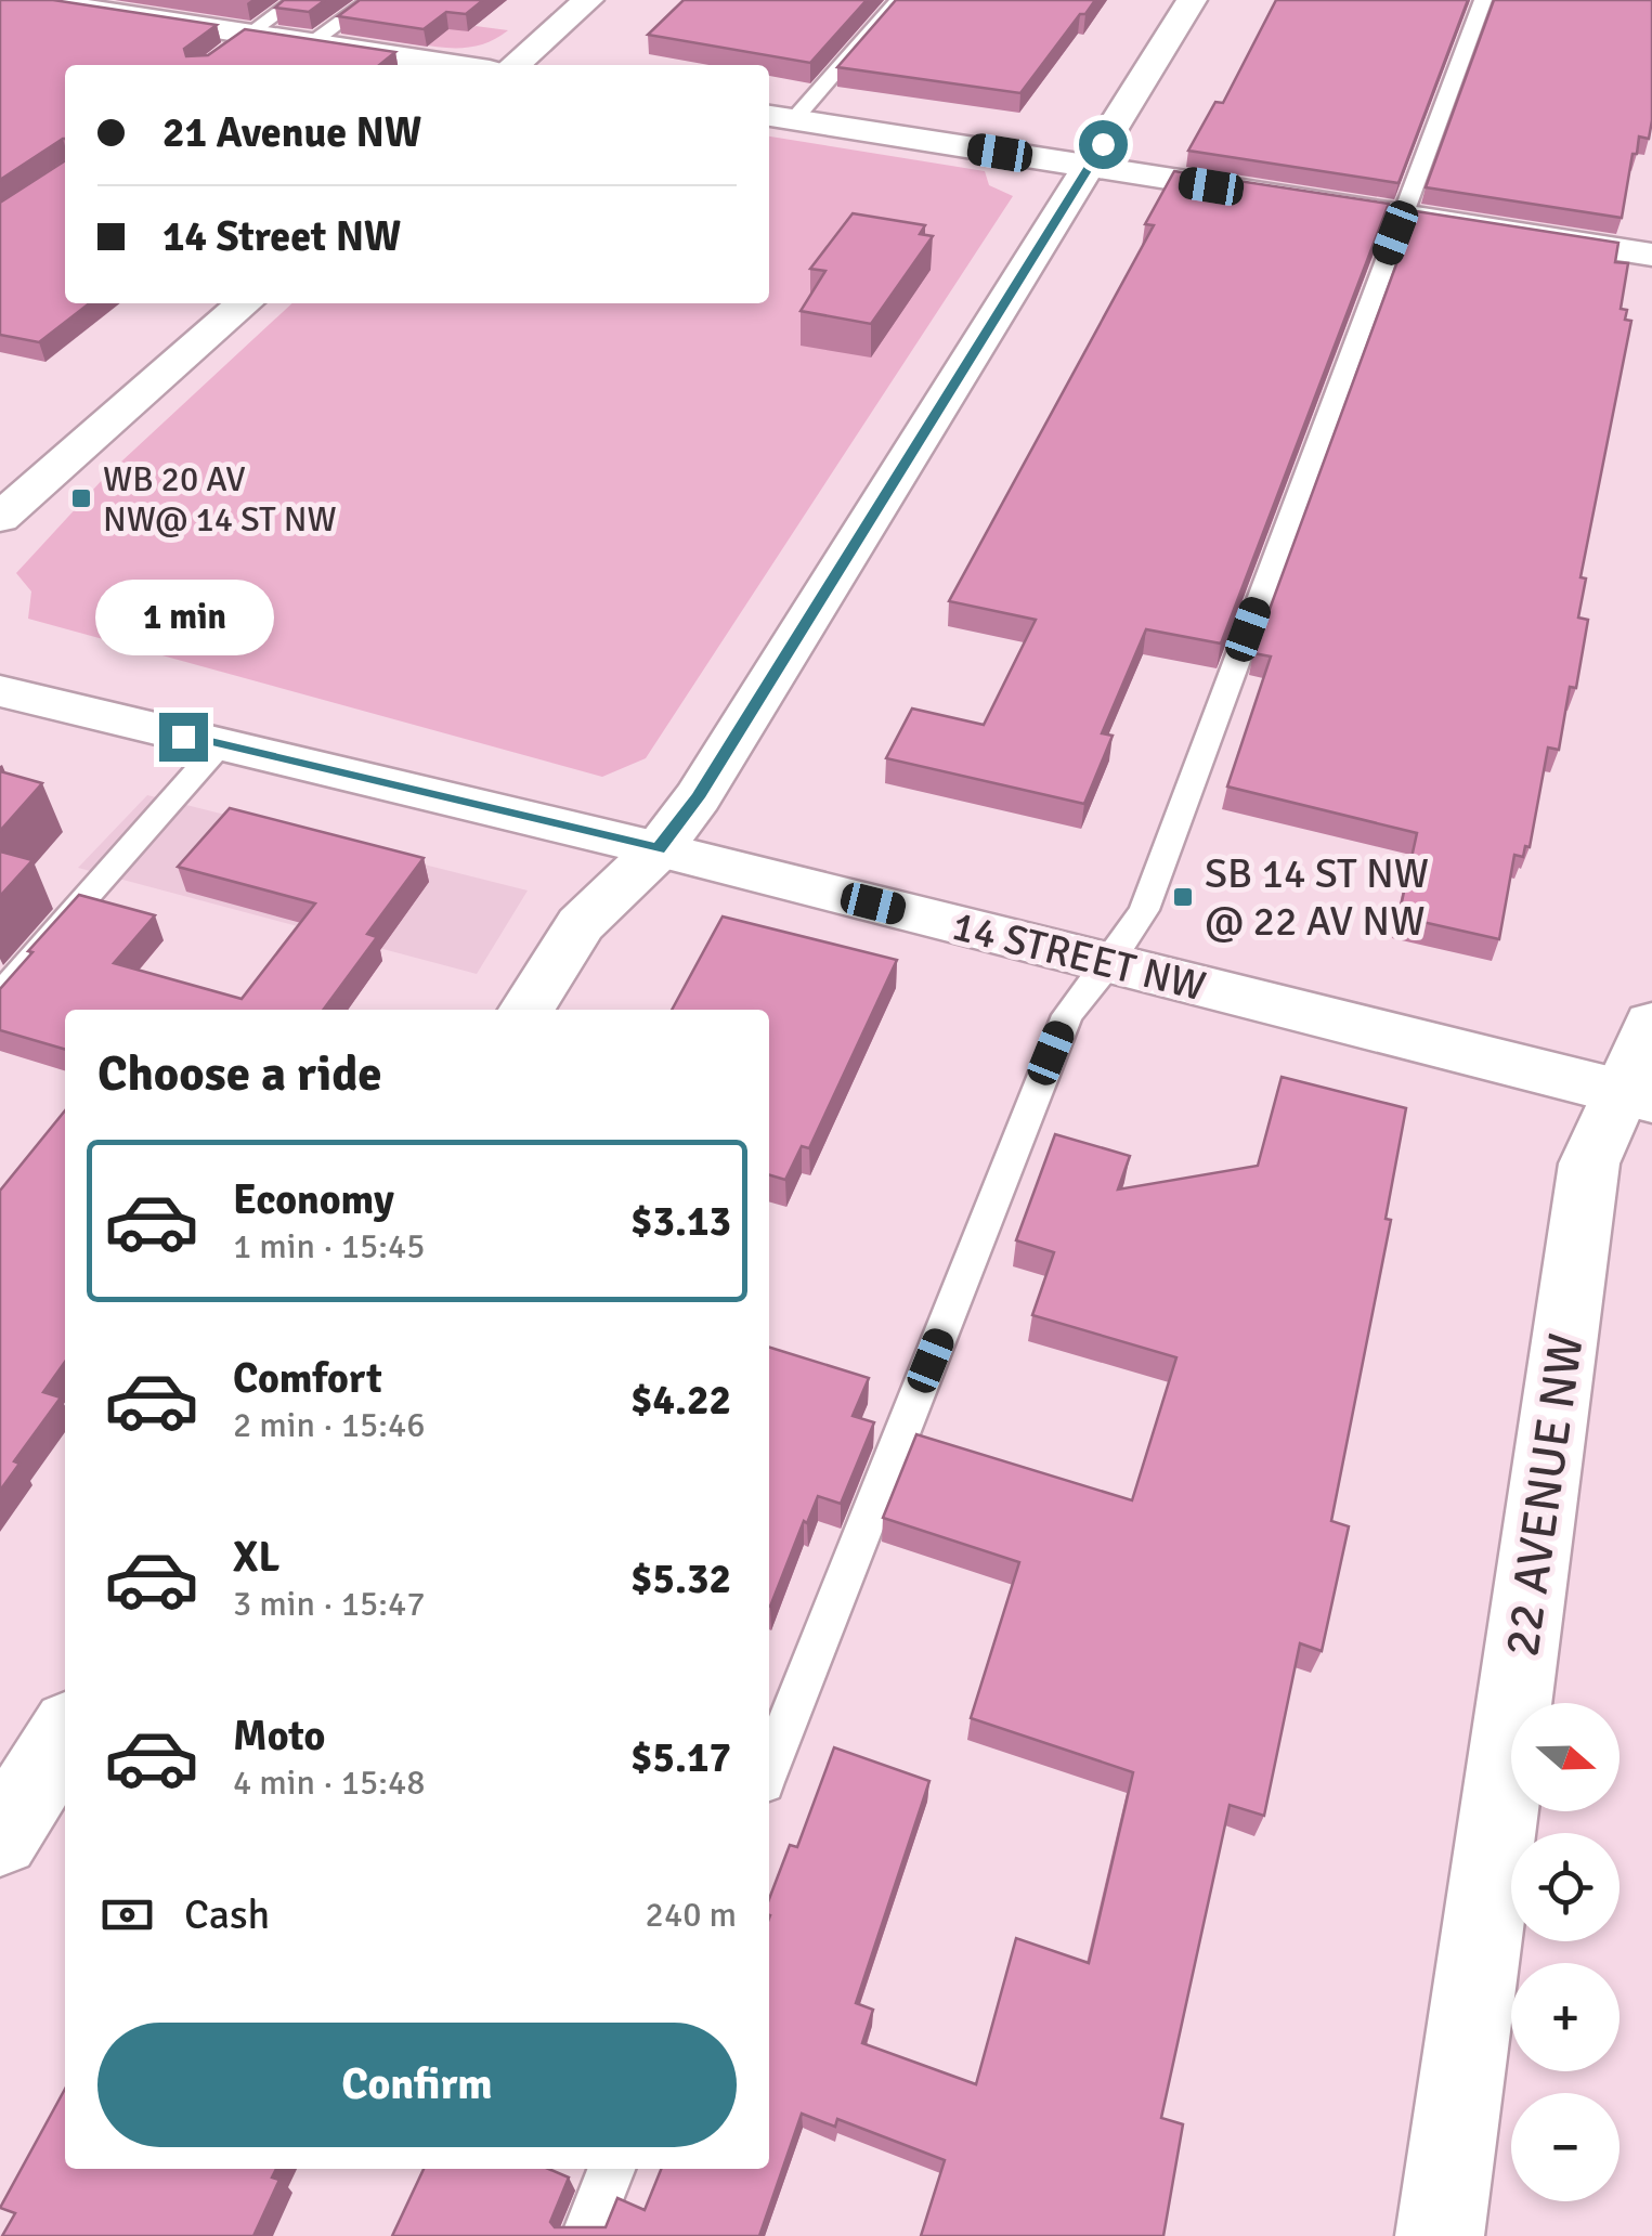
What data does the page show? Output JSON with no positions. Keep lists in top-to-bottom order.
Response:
{
  "streets": {
    "street": ["14 STREET NW", "22 AVENUE NW"]
  },
  "crossings": [
    ["14 STREET NW", "22 AVENUE NW"]
  ],
  "places": {
    "transit": ["WB 20 AV NW@ 14 ST NW", "SB 14 ST NW @ 22 AV NW"]
  },
  "north": "right",
  "page": {
    "banner": ["21 Avenue NW", "14 Street NW"],
    "bubble": "1 min",
    "heading": "Choose a ride",
    "list": [
      {
        "name": "Economy",
        "note": "1 min · 15:45",
        "value": "$3.13"
      },
      {
        "name": "Comfort",
        "note": "2 min · 15:46",
        "value": "$4.22"
      },
      {
        "name": "XL",
        "note": "3 min · 15:47",
        "value": "$5.32"
      },
      {
        "name": "Moto",
        "note": "4 min · 15:48",
        "value": "$5.17"
      }
    ],
    "map_buttons": ["+", "−"],
    "pay": ["Cash", "240 m"],
    "buttons": "Confirm"
  }
}
